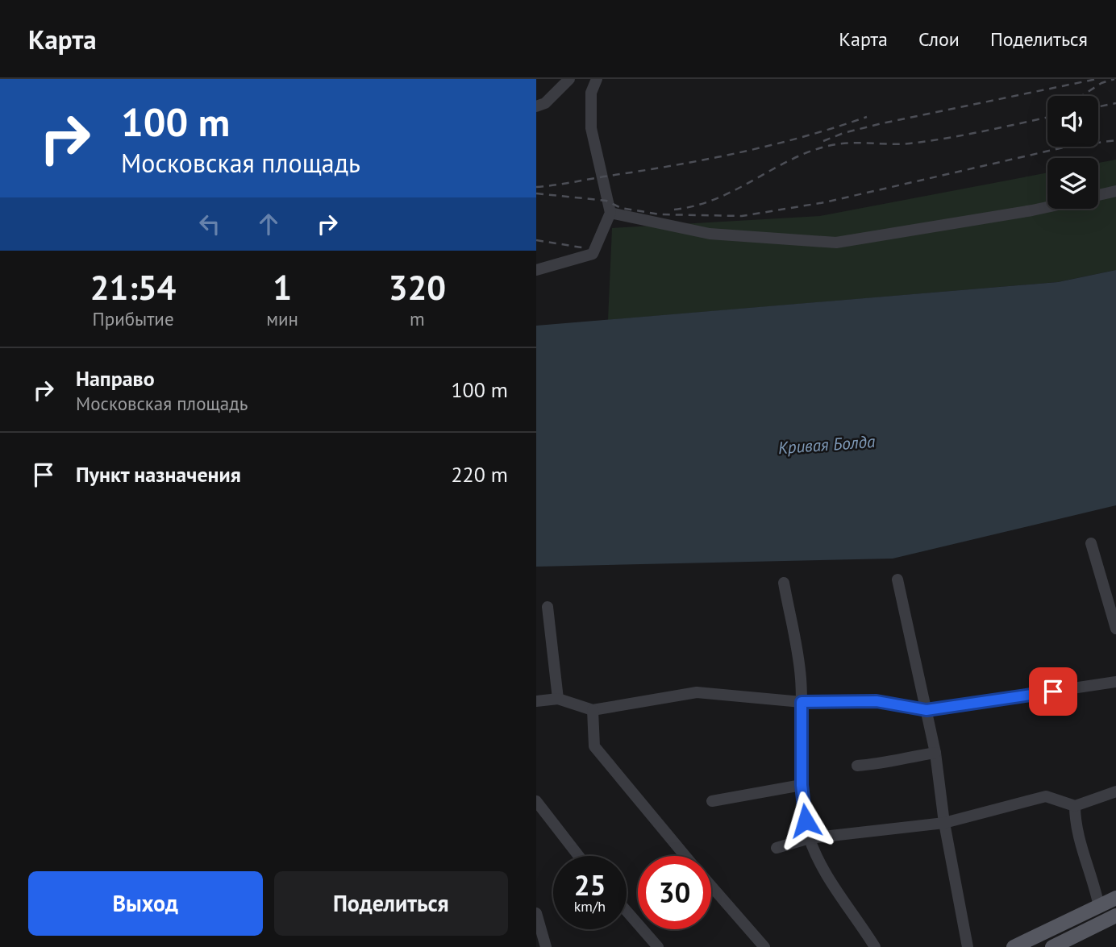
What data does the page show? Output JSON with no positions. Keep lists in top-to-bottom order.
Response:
{
  "water": ["Кривая Болда"],
  "page": {
    "header": "Карта",
    "nav": ["Карта", "Слои", "Поделиться"],
    "turn": ["100 m", "Московская площадь"],
    "eta": [
      "21:54",
      "Прибытие",
      "1",
      "мин",
      "320",
      "m"
    ],
    "list": [
      {
        "name": "Направо",
        "note": "Московская площадь",
        "value": "100 m"
      },
      {
        "name": "Пункт назначения",
        "value": "220 m"
      }
    ],
    "speed": "25 km/h",
    "limit": "30",
    "buttons": ["Выход", "Поделиться"]
  }
}
